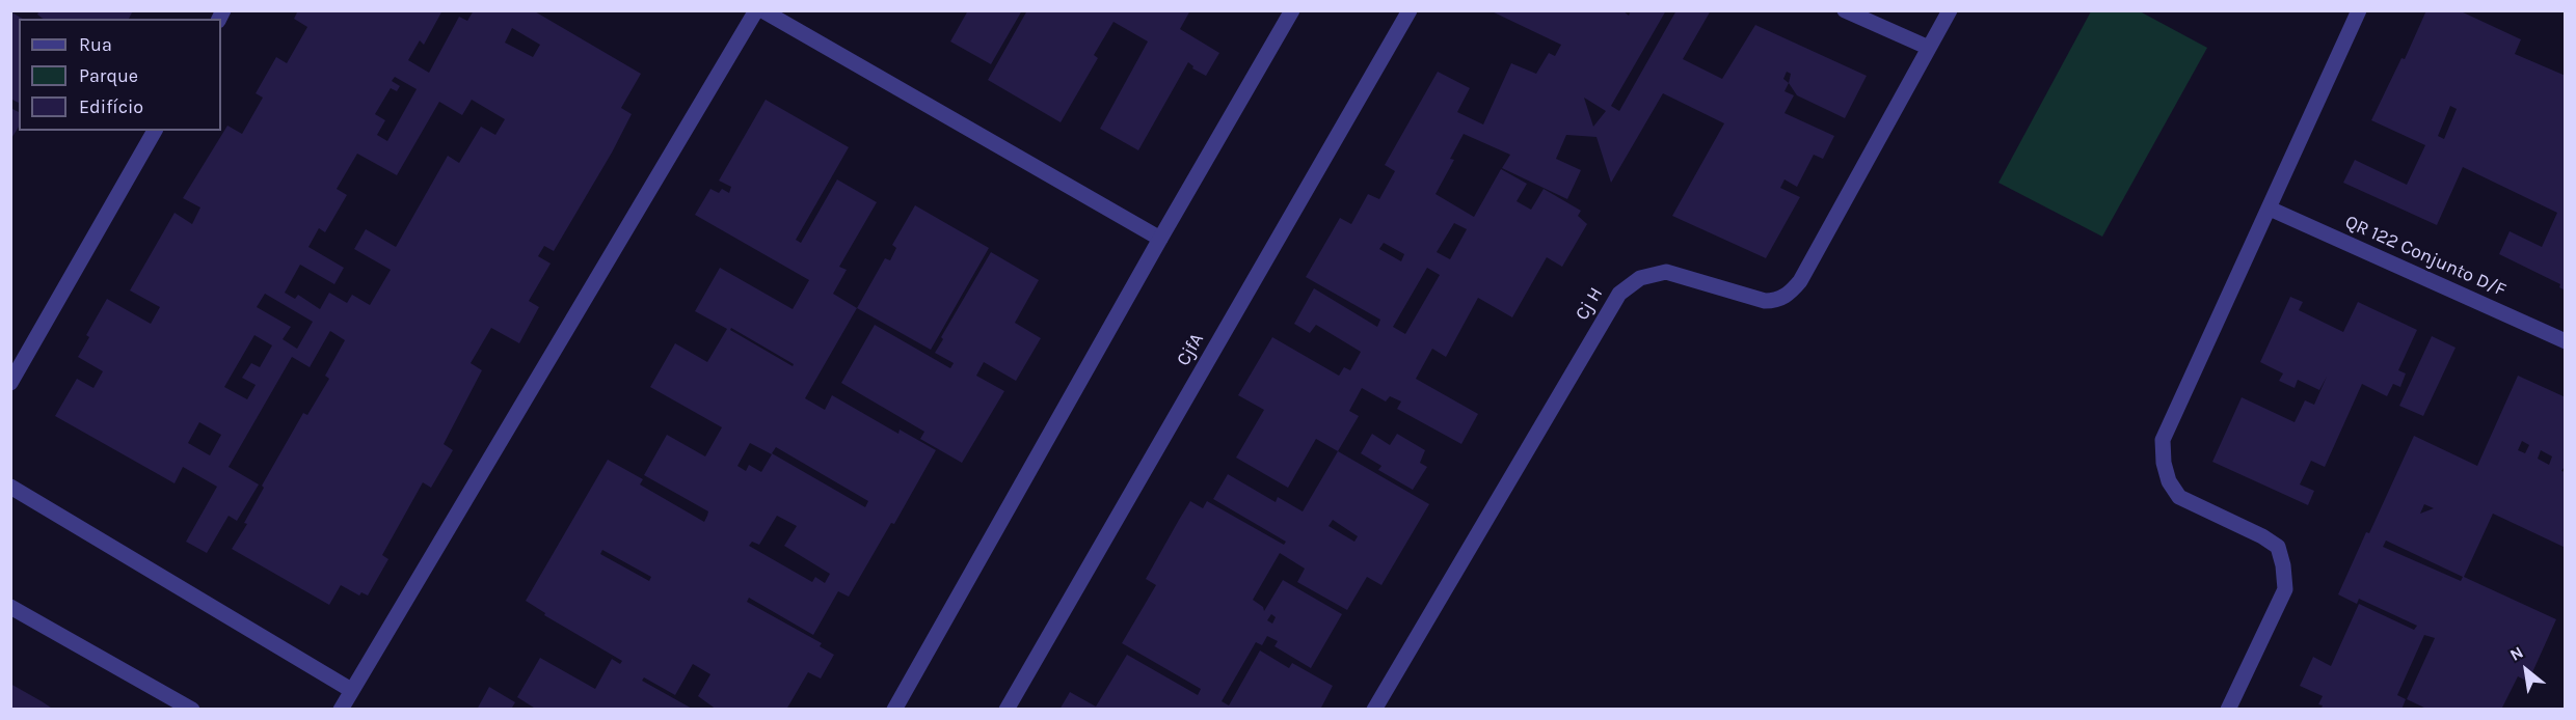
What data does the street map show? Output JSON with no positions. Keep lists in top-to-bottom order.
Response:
{
  "streets": {
    "street": ["QR 122 Conjunto D/F", "Cj H", "CjfA"]
  },
  "legend": ["Rua", "Parque", "Edifício"],
  "north": "top left"
}
